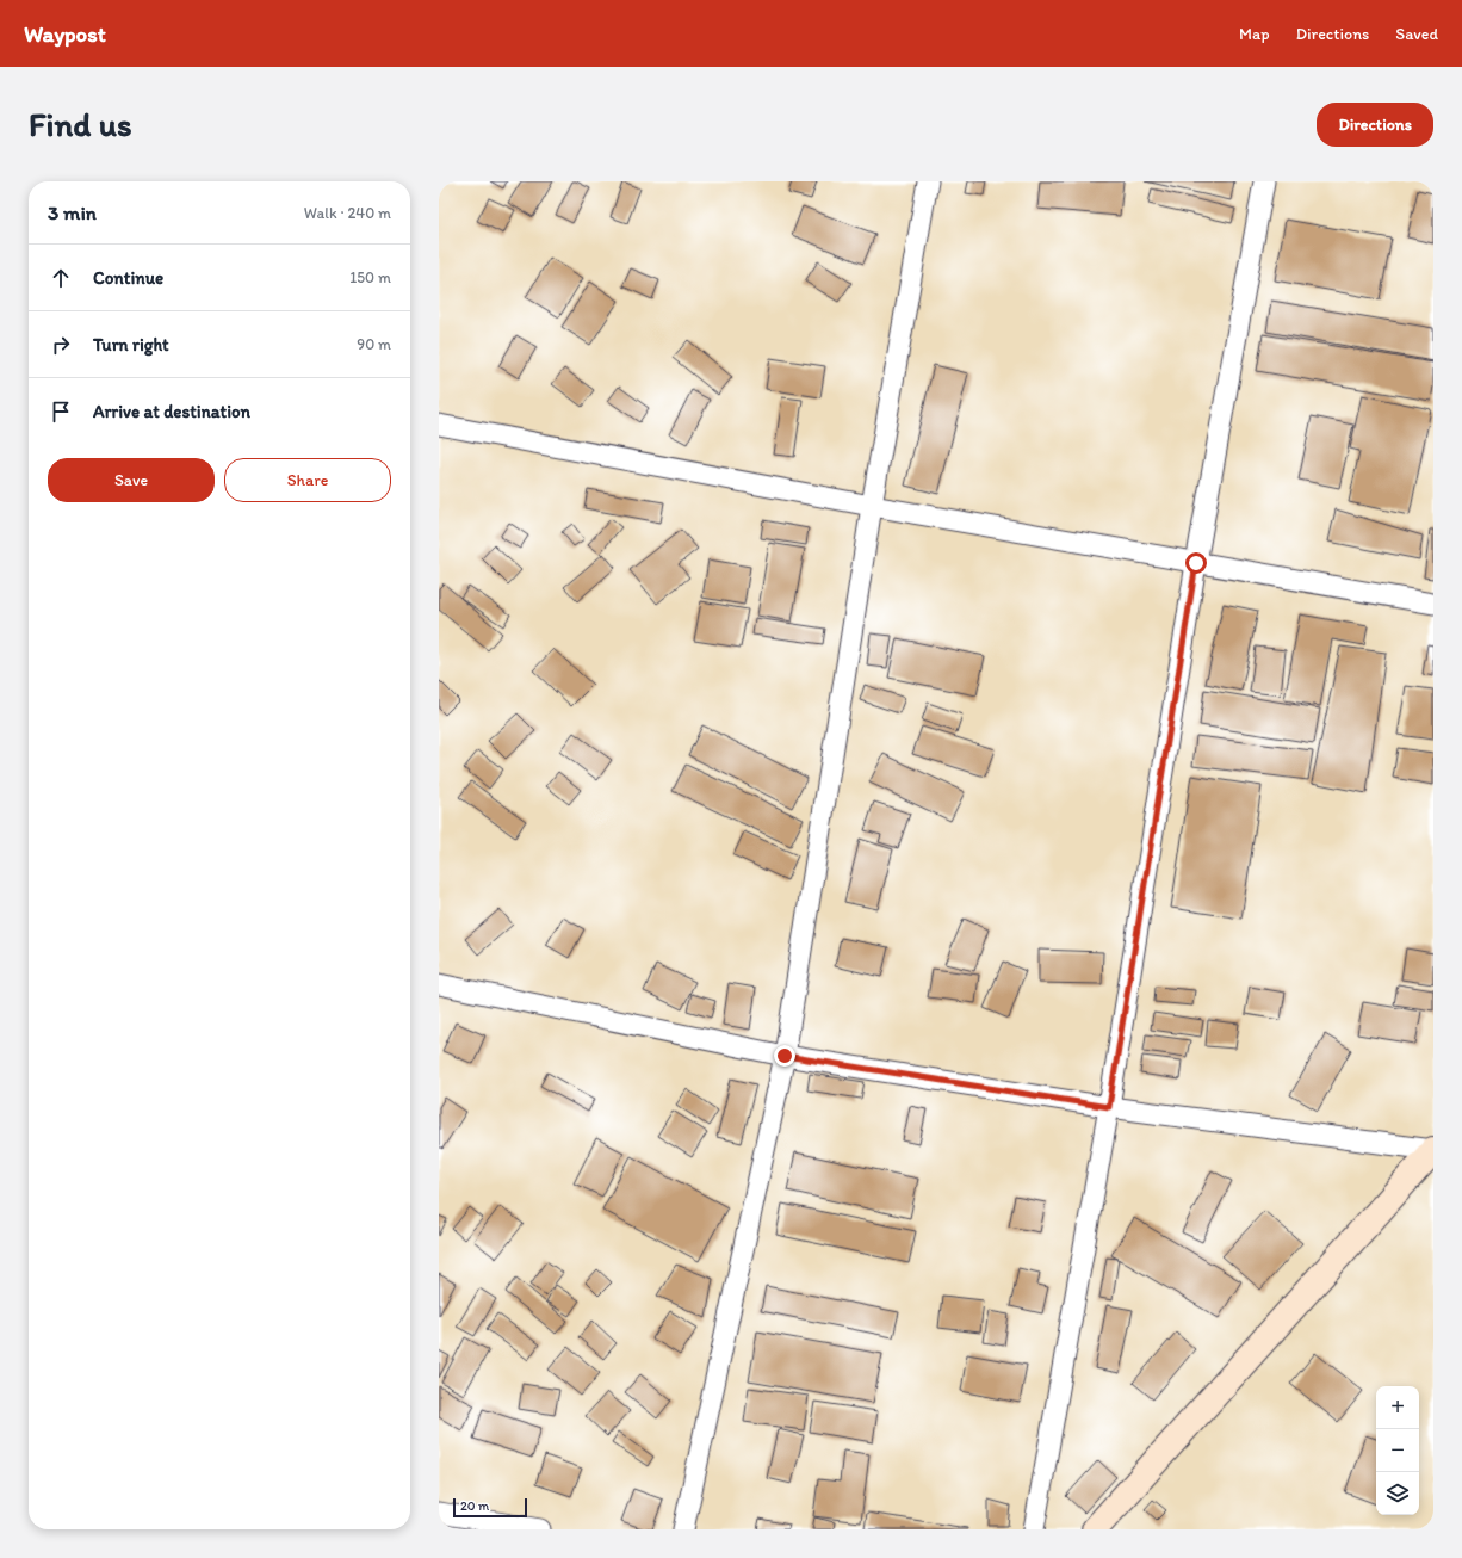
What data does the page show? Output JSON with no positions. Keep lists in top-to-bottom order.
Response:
{
  "scale_bar": "20 m",
  "page": {
    "header": "Waypost",
    "nav": ["Map", "Directions", "Saved"],
    "buttons": [
      "Directions",
      ["Save", "Share"]
    ],
    "title": "Find us",
    "heading": ["3 min", "Walk · 240 m"],
    "list": [
      ["Continue", "150 m"],
      ["Turn right", "90 m"],
      "Arrive at destination"
    ],
    "map_buttons": ["+", "−"],
    "scale": "20 m"
  }
}
